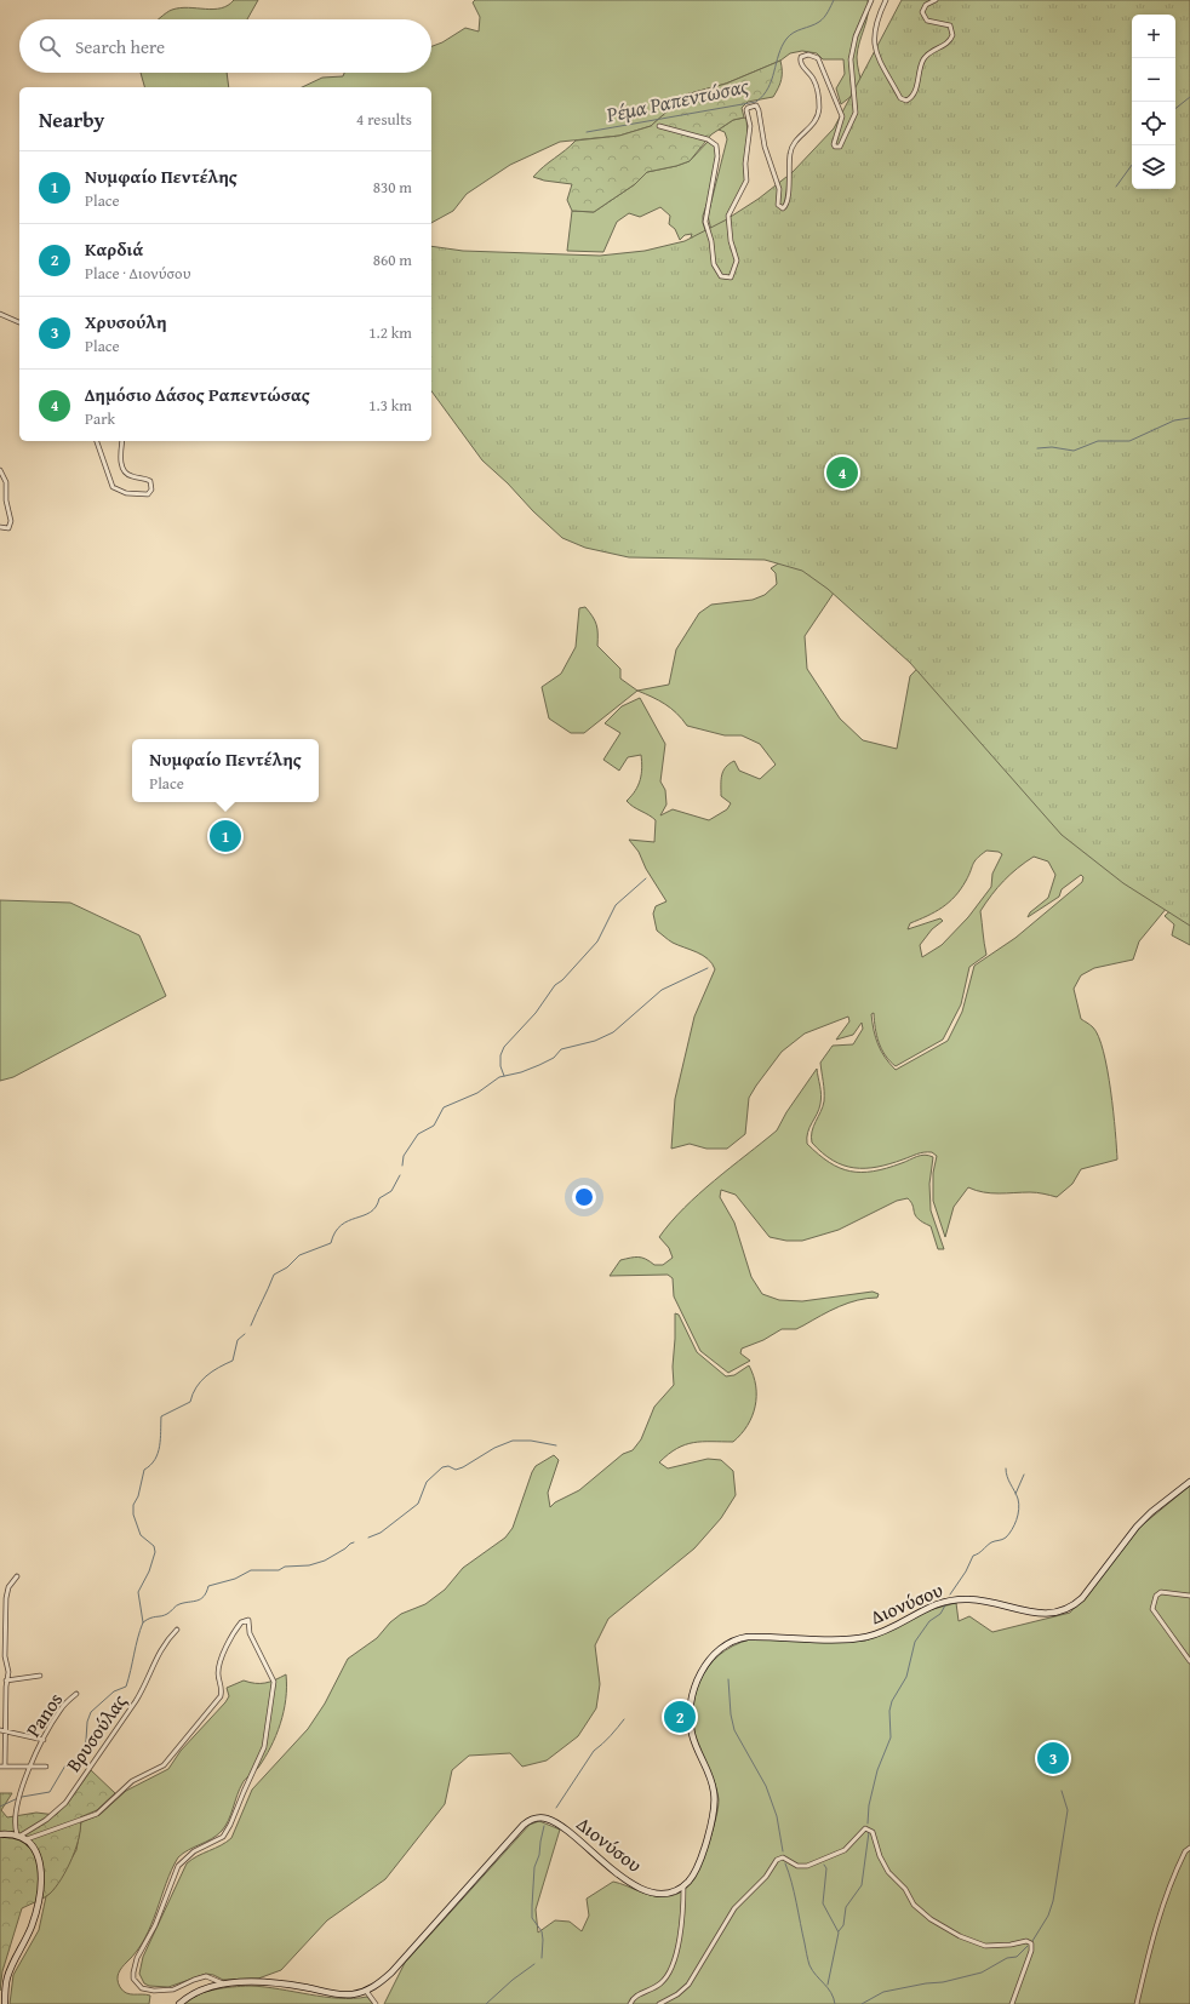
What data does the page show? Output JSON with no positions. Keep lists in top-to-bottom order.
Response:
{
  "streets": {
    "main road": ["Διονύσου"],
    "street": ["Panos", "Βρυσούλας"]
  },
  "crossings": [
    ["Panos", "Βρυσούλας"]
  ],
  "water": ["Ρέμα Ραπεντώσας"],
  "page": {
    "map_buttons": ["+", "−"],
    "search": "Search here",
    "heading": ["Nearby", "4 results"],
    "list": [
      {
        "mark": "1",
        "name": "Νυμφαίο Πεντέλης",
        "note": "Place",
        "value": "830 m"
      },
      {
        "mark": "2",
        "name": "Καρδιά",
        "note": "Place · Διονύσου",
        "value": "860 m"
      },
      {
        "mark": "3",
        "name": "Χρυσούλη",
        "note": "Place",
        "value": "1.2 km"
      },
      {
        "mark": "4",
        "name": "Δημόσιο Δάσος Ραπεντώσας",
        "note": "Park",
        "value": "1.3 km"
      }
    ],
    "pins": [
      "4",
      "1",
      "2",
      "3"
    ],
    "popup": ["Νυμφαίο Πεντέλης", "Place"]
  }
}
